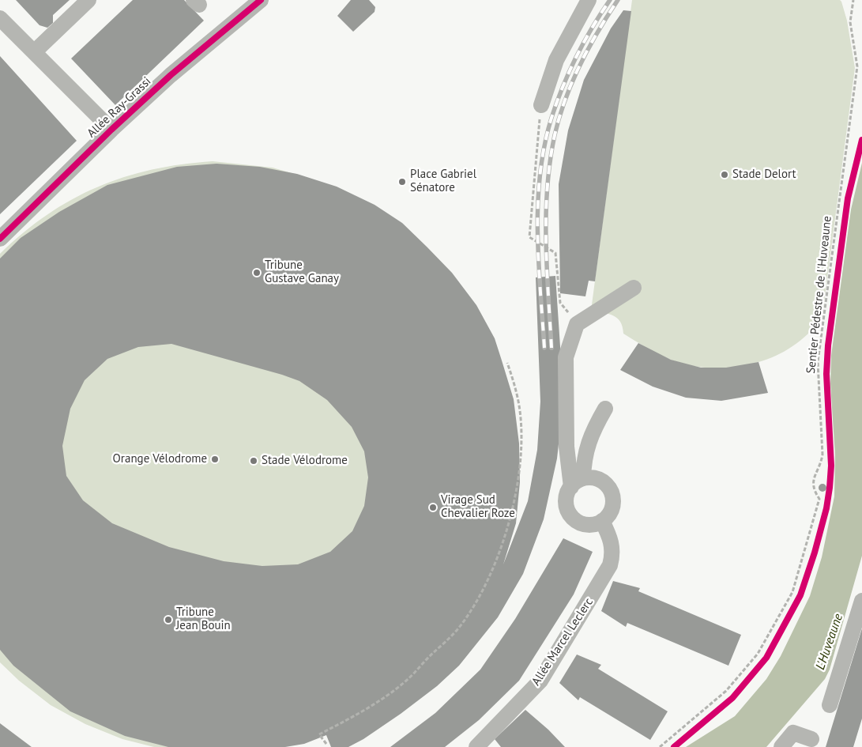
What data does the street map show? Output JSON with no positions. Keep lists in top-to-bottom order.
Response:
{
  "streets": {
    "street": ["Allée Ray-Grassi", "Allée Marcel Leclerc"],
    "cycle path": ["Sentier Pédestre de l'Huveaune"]
  },
  "water": ["L'Huveaune"],
  "places": [
    "Stade Delort",
    "Place Gabriel Sénatore",
    "Tribune Gustave Ganay",
    "Orange Vélodrome",
    "Stade Vélodrome",
    "Virage Sud Chevalier Roze",
    "Tribune Jean Bouin"
  ]
}
